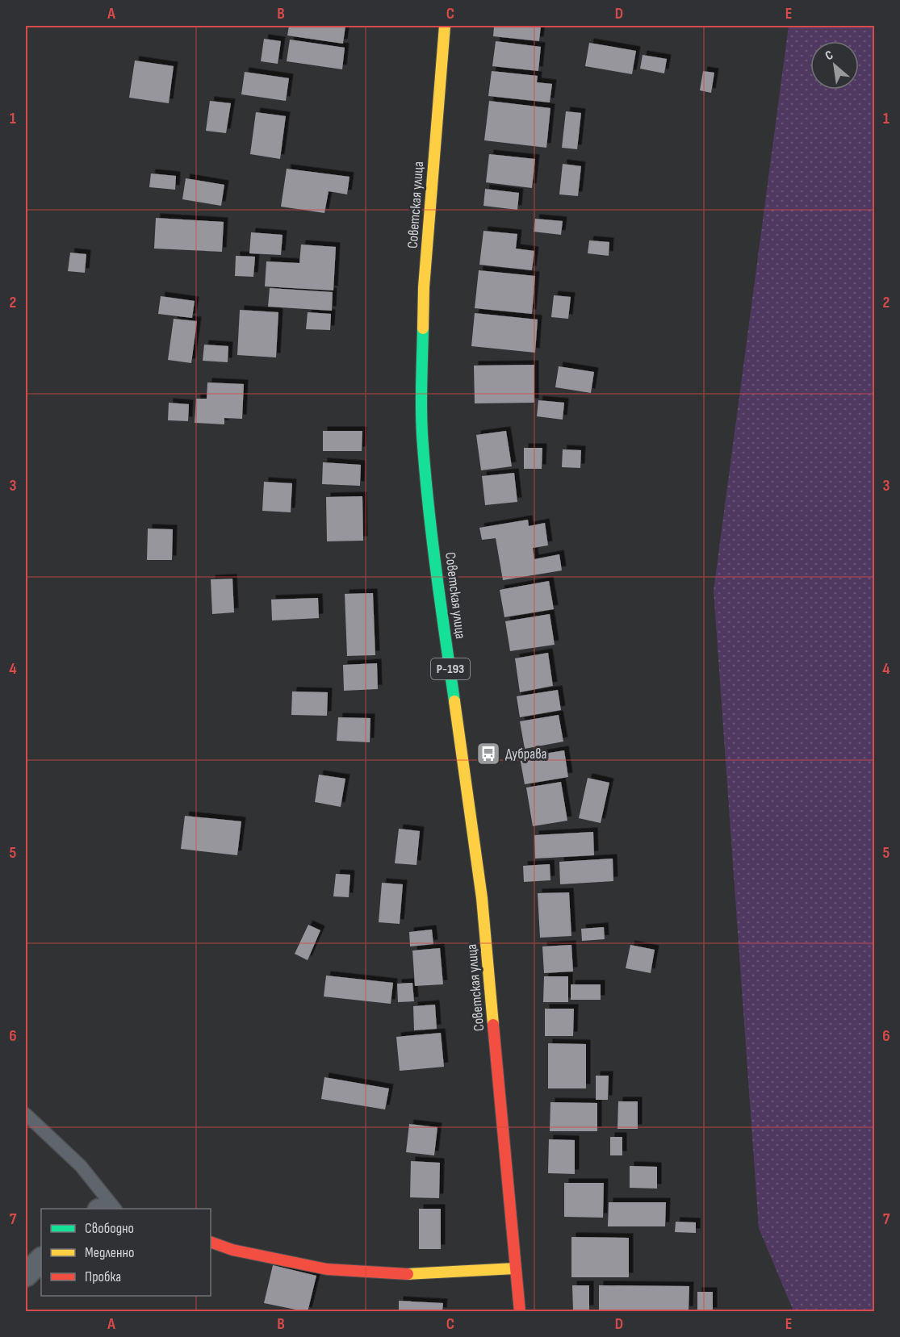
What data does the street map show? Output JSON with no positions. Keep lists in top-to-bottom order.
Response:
{
  "streets": {
    "main road": ["Советская улица", "Р-193"]
  },
  "places": {
    "bus stop": ["Дубрава"]
  },
  "legend": ["Свободно", "Медленно", "Пробка"],
  "north": "top left",
  "grid": {
    "columns": [
      "A",
      "B",
      "C",
      "D",
      "E"
    ],
    "rows": [
      "1",
      "2",
      "3",
      "4",
      "5",
      "6",
      "7"
    ]
  }
}
